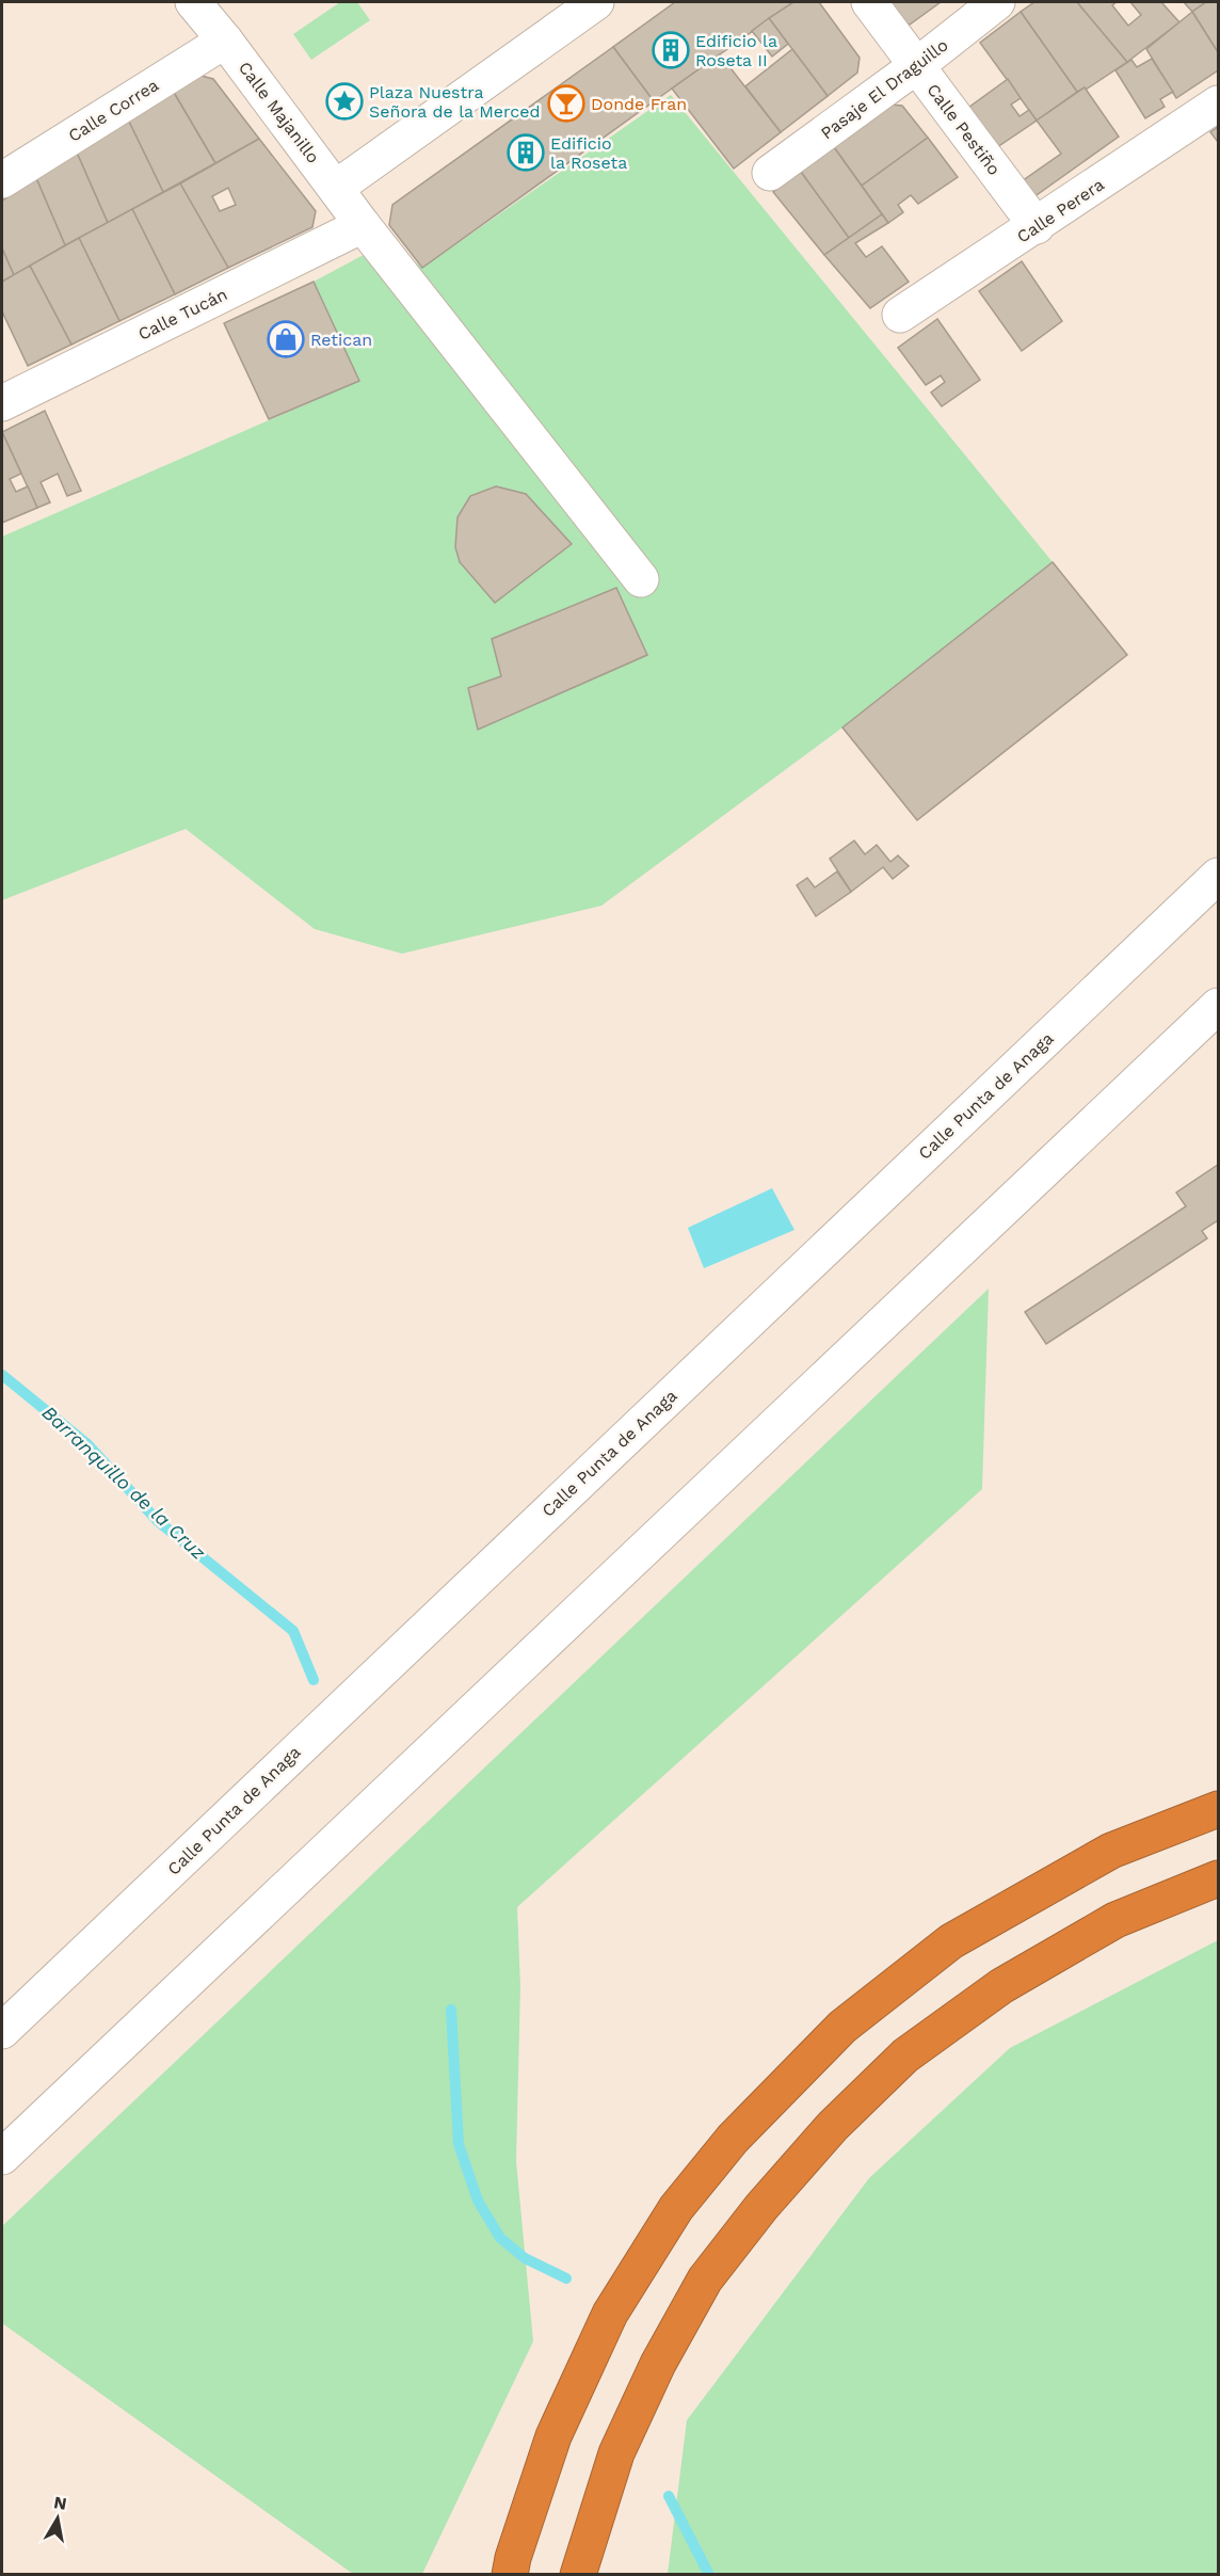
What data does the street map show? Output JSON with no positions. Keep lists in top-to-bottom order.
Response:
{
  "streets": {
    "street": [
      "Pasaje El Draguillo",
      "Calle Correa",
      "Calle Majanillo",
      "Calle Pestiño",
      "Calle Perera",
      "Calle Tucán",
      "Calle Punta de Anaga"
    ]
  },
  "crossings": [
    ["Pasaje El Draguillo", "Calle Pestiño"],
    ["Calle Correa", "Calle Majanillo"],
    ["Calle Majanillo", "Calle Tucán"],
    ["Calle Pestiño", "Calle Perera"]
  ],
  "water": ["Barranquillo de la Cruz"],
  "places": {
    "building": ["Edificio la Roseta II", "Edificio la Roseta"],
    "place": ["Plaza Nuestra Señora de la Merced"],
    "bar": ["Donde Fran"],
    "shop": ["Retican"]
  },
  "north": "top"
}
